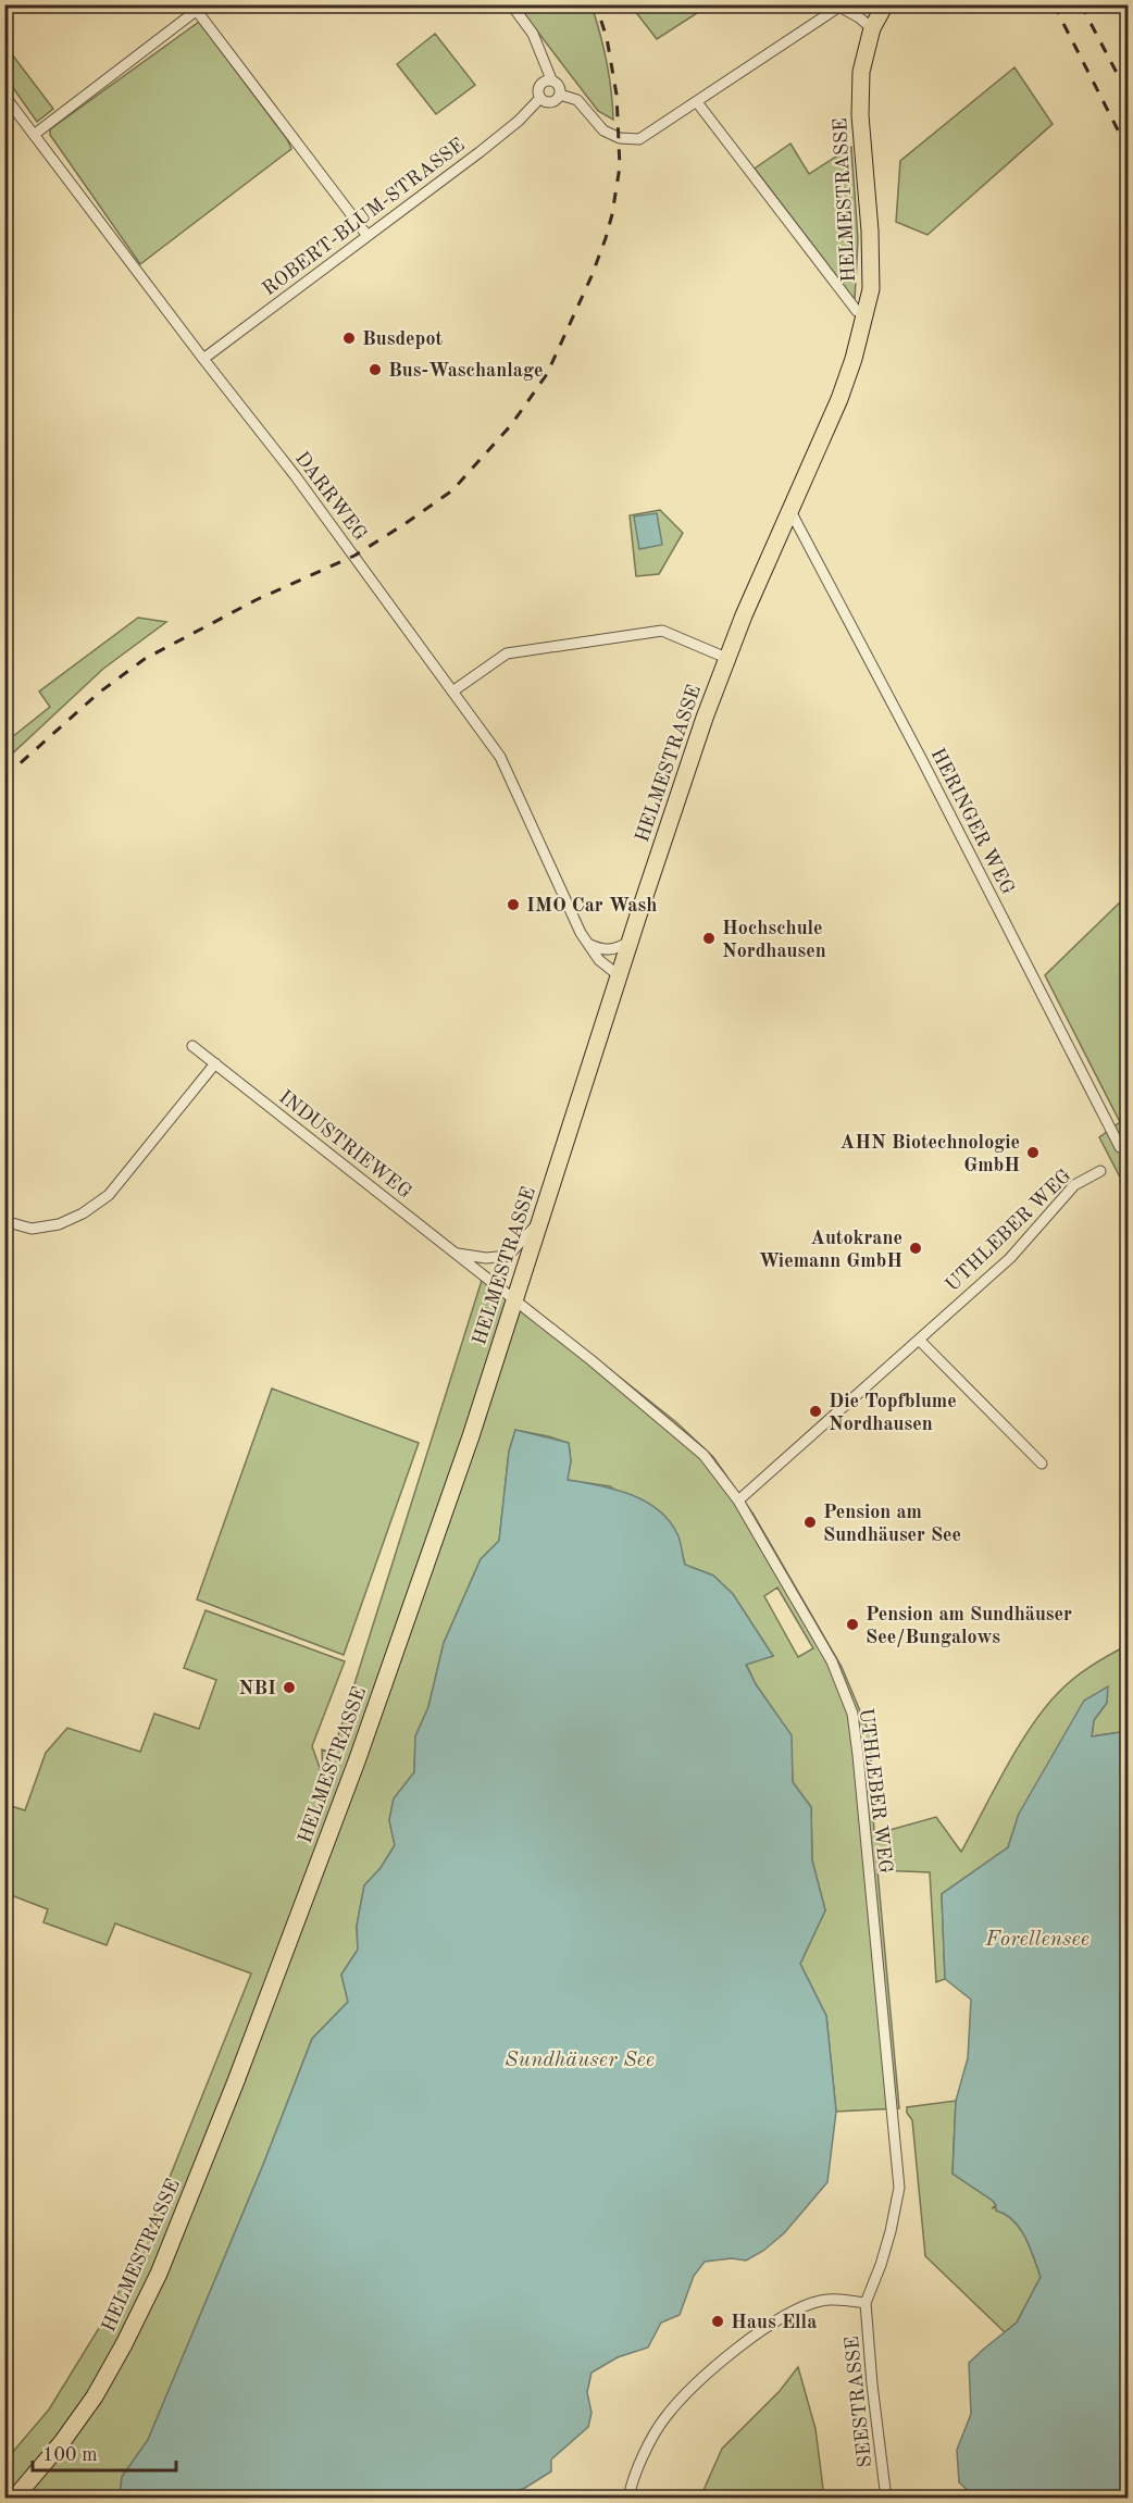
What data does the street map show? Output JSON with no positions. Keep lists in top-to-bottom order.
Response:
{
  "streets": {
    "main road": ["HELMESTRASSE"],
    "street": [
      "ROBERT-BLUM-STRASSE",
      "DARRWEG",
      "HERINGER WEG",
      "INDUSTRIEWEG",
      "UTHLEBER WEG",
      "SEESTRASSE"
    ]
  },
  "crossings": [
    ["HELMESTRASSE", "DARRWEG"],
    ["HELMESTRASSE", "HERINGER WEG"],
    ["HELMESTRASSE", "INDUSTRIEWEG"],
    ["HELMESTRASSE", "UTHLEBER WEG"],
    ["ROBERT-BLUM-STRASSE", "DARRWEG"],
    ["INDUSTRIEWEG", "UTHLEBER WEG"],
    ["UTHLEBER WEG", "SEESTRASSE"]
  ],
  "water": ["Forellensee", "Sundhäuser See"],
  "places": [
    "Busdepot",
    "Bus-Waschanlage",
    "IMO Car Wash",
    "Hochschule Nordhausen",
    "AHN Biotechnologie GmbH",
    "Autokrane Wiemann GmbH",
    "Die Topfblume Nordhausen",
    "Pension am Sundhäuser See",
    "Pension am Sundhäuser See/Bungalows",
    "NBI",
    "Haus Ella"
  ],
  "scale_bar": "100 m"
}
